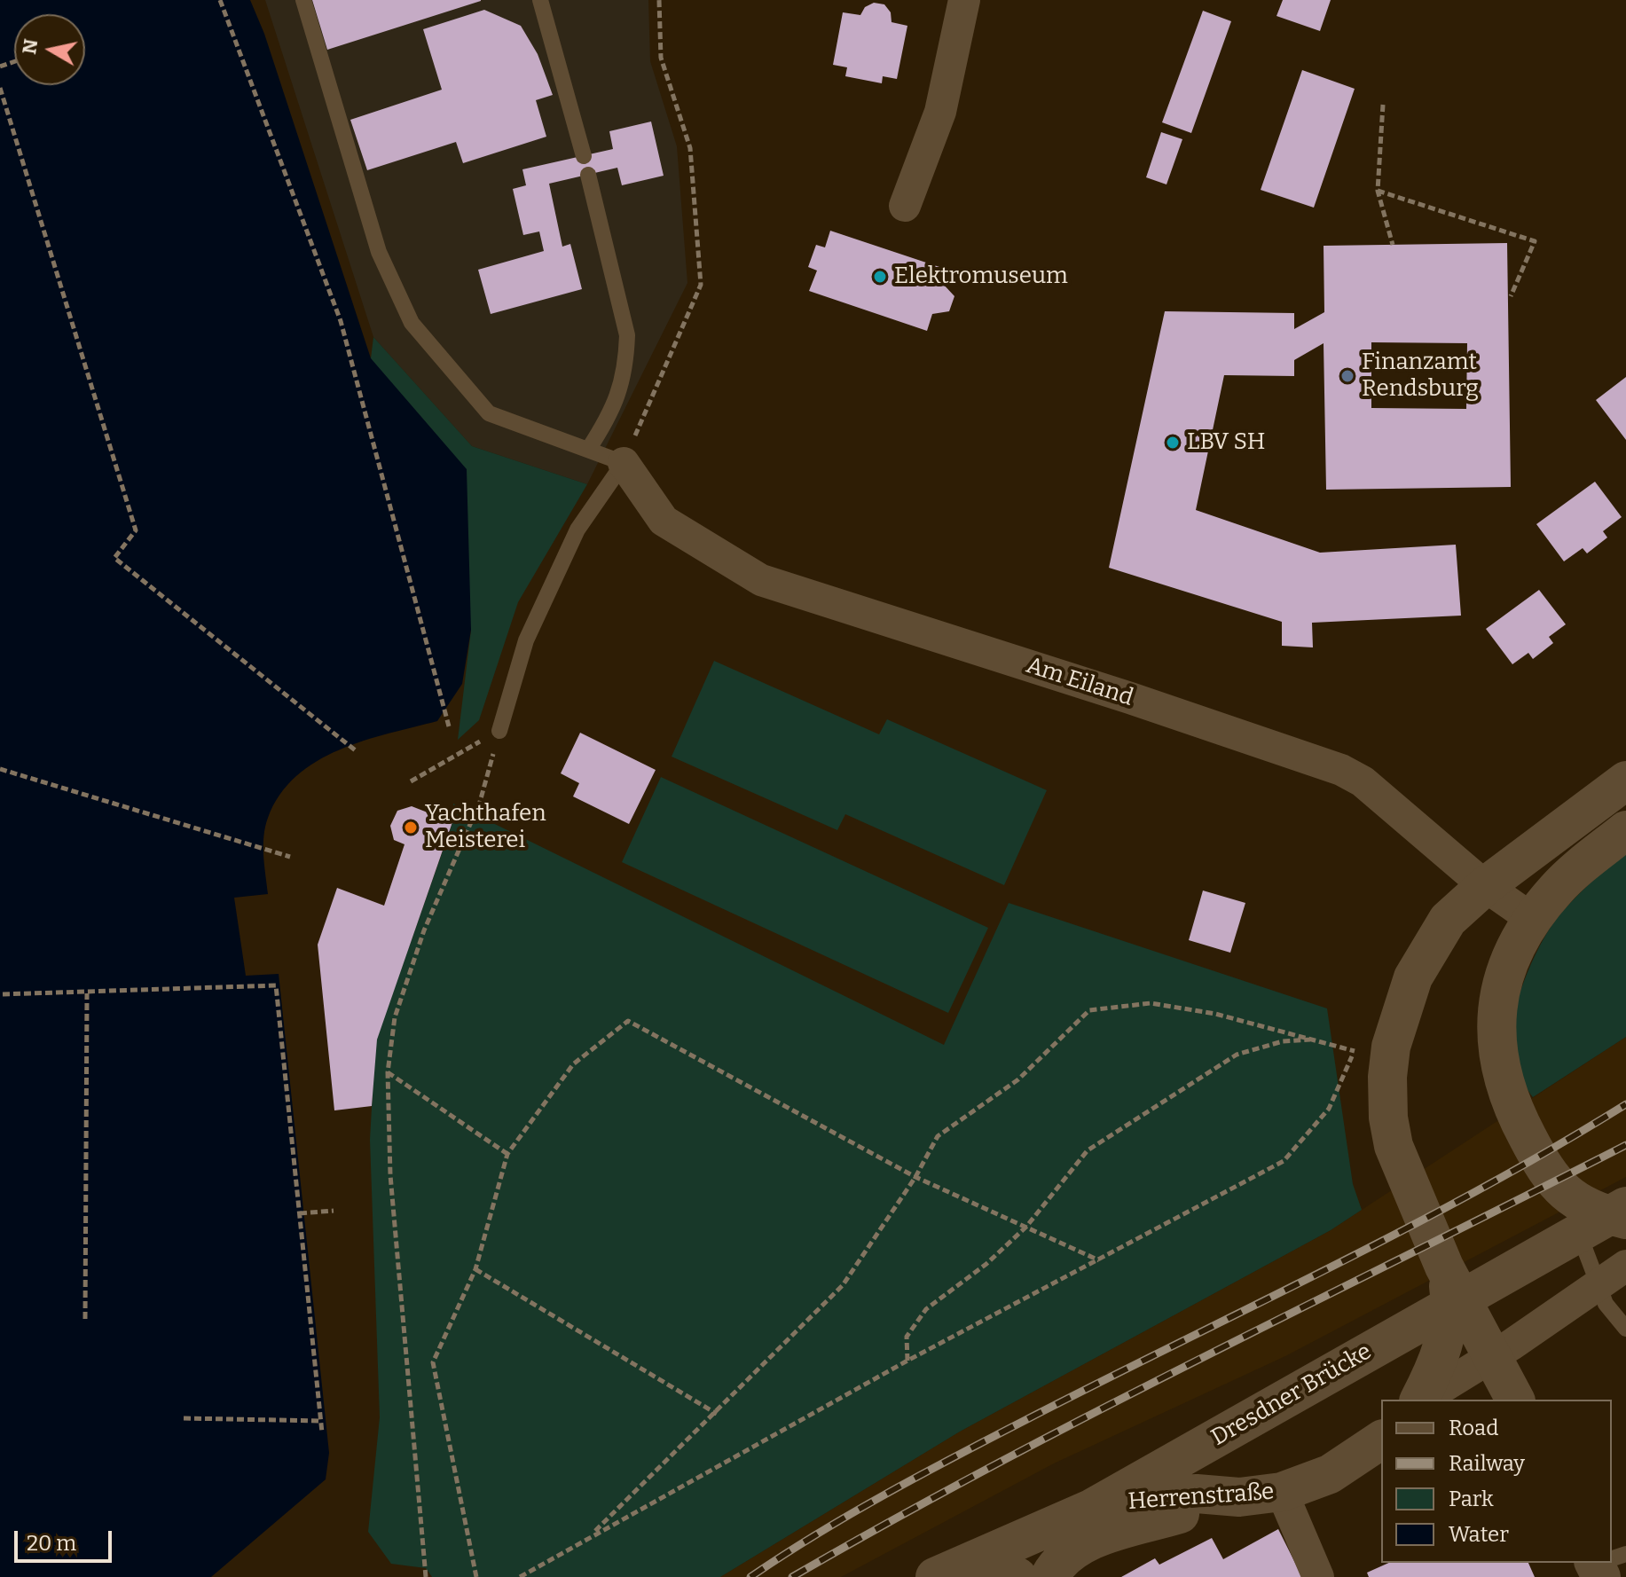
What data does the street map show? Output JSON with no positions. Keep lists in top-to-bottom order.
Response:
{
  "streets": {
    "main road": ["Dresdner Brücke", "Herrenstraße"],
    "street": ["Am Eiland"]
  },
  "crossings": [
    ["Dresdner Brücke", "Herrenstraße"]
  ],
  "places": [
    "Elektromuseum",
    "Finanzamt Rendsburg",
    "LBV SH",
    "Yachthafen Meisterei"
  ],
  "legend": [
    "Road",
    "Railway",
    "Park",
    "Water"
  ],
  "scale_bar": "20 m",
  "north": "left"
}
